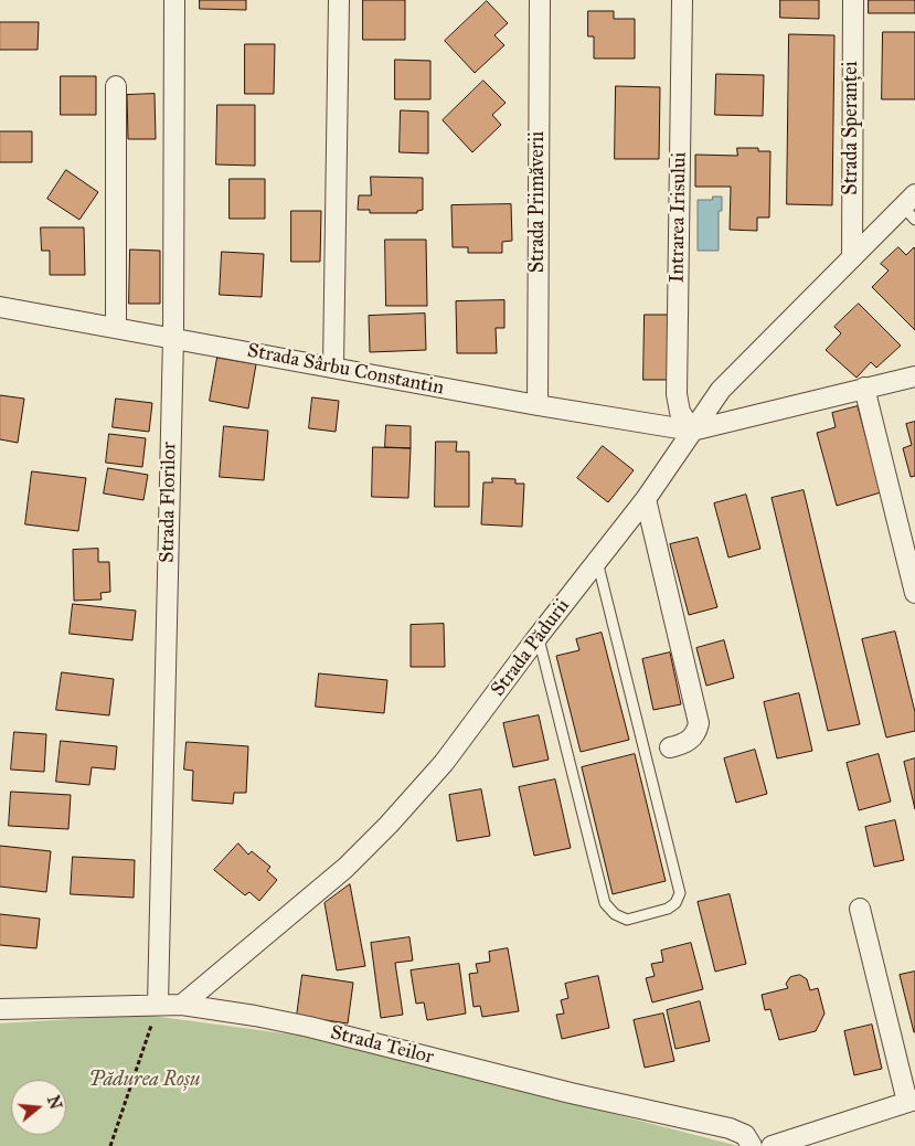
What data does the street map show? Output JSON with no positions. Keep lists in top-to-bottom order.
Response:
{
  "streets": {
    "street": [
      "Strada Speranței",
      "Strada Primăverii",
      "Intrarea Irisului",
      "Strada Sârbu Constantin",
      "Strada Florilor",
      "Strada Pădurii",
      "Strada Teilor"
    ]
  },
  "crossings": [
    ["Strada Primăverii", "Strada Sârbu Constantin"],
    ["Intrarea Irisului", "Strada Sârbu Constantin"],
    ["Intrarea Irisului", "Strada Pădurii"],
    ["Strada Sârbu Constantin", "Strada Florilor"],
    ["Strada Sârbu Constantin", "Strada Pădurii"],
    ["Strada Florilor", "Strada Teilor"],
    ["Strada Pădurii", "Strada Teilor"]
  ],
  "parks": ["Pădurea Roșu"],
  "north": "right"
}
